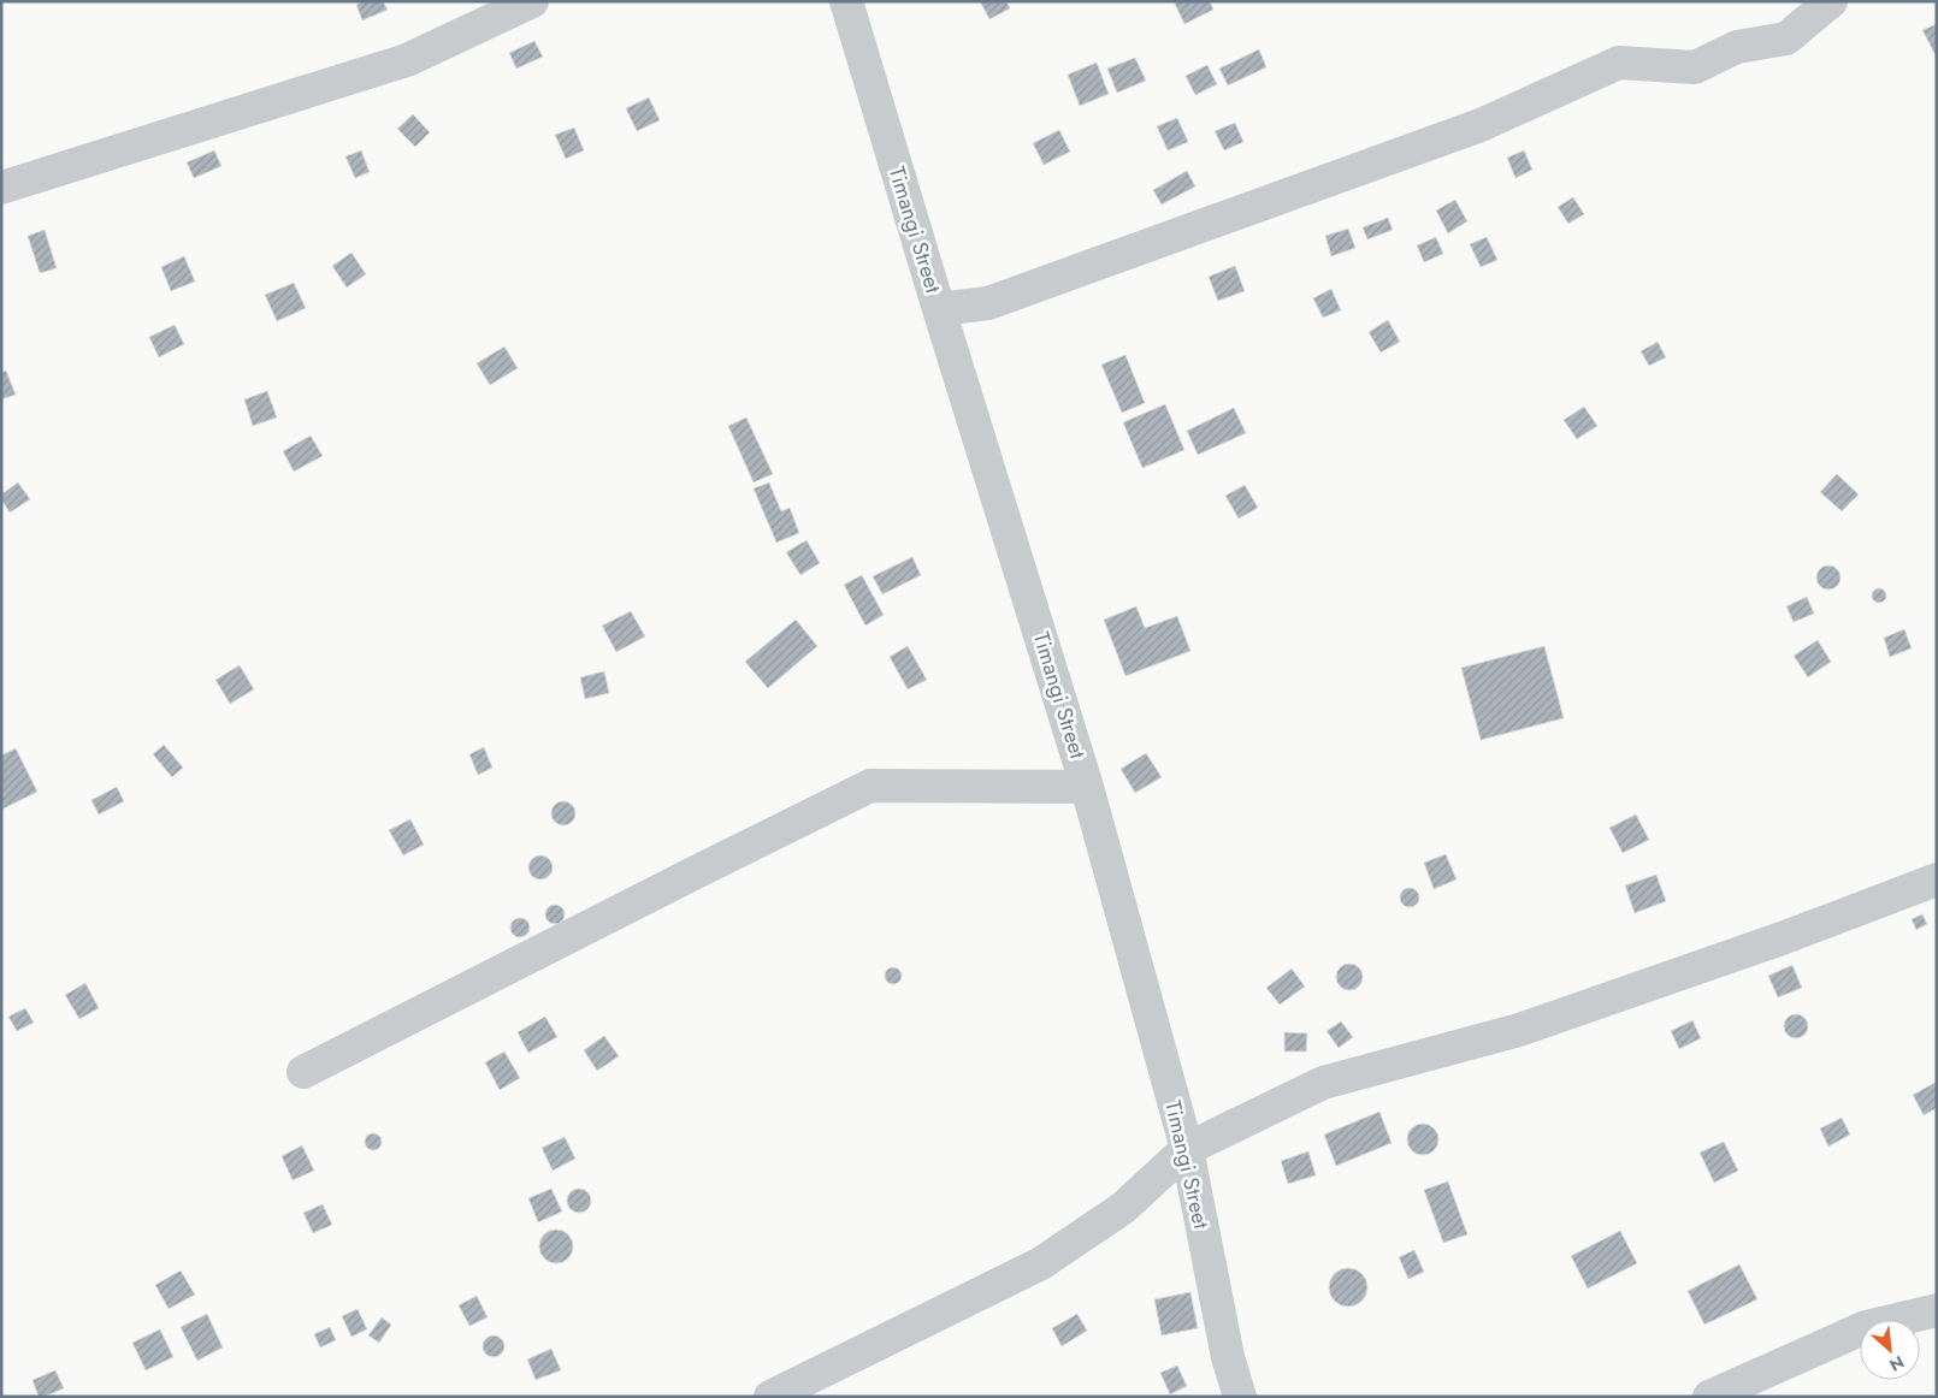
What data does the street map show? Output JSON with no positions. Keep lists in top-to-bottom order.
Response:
{
  "streets": {
    "street": ["Timangi Street"]
  },
  "north": "bottom right"
}
